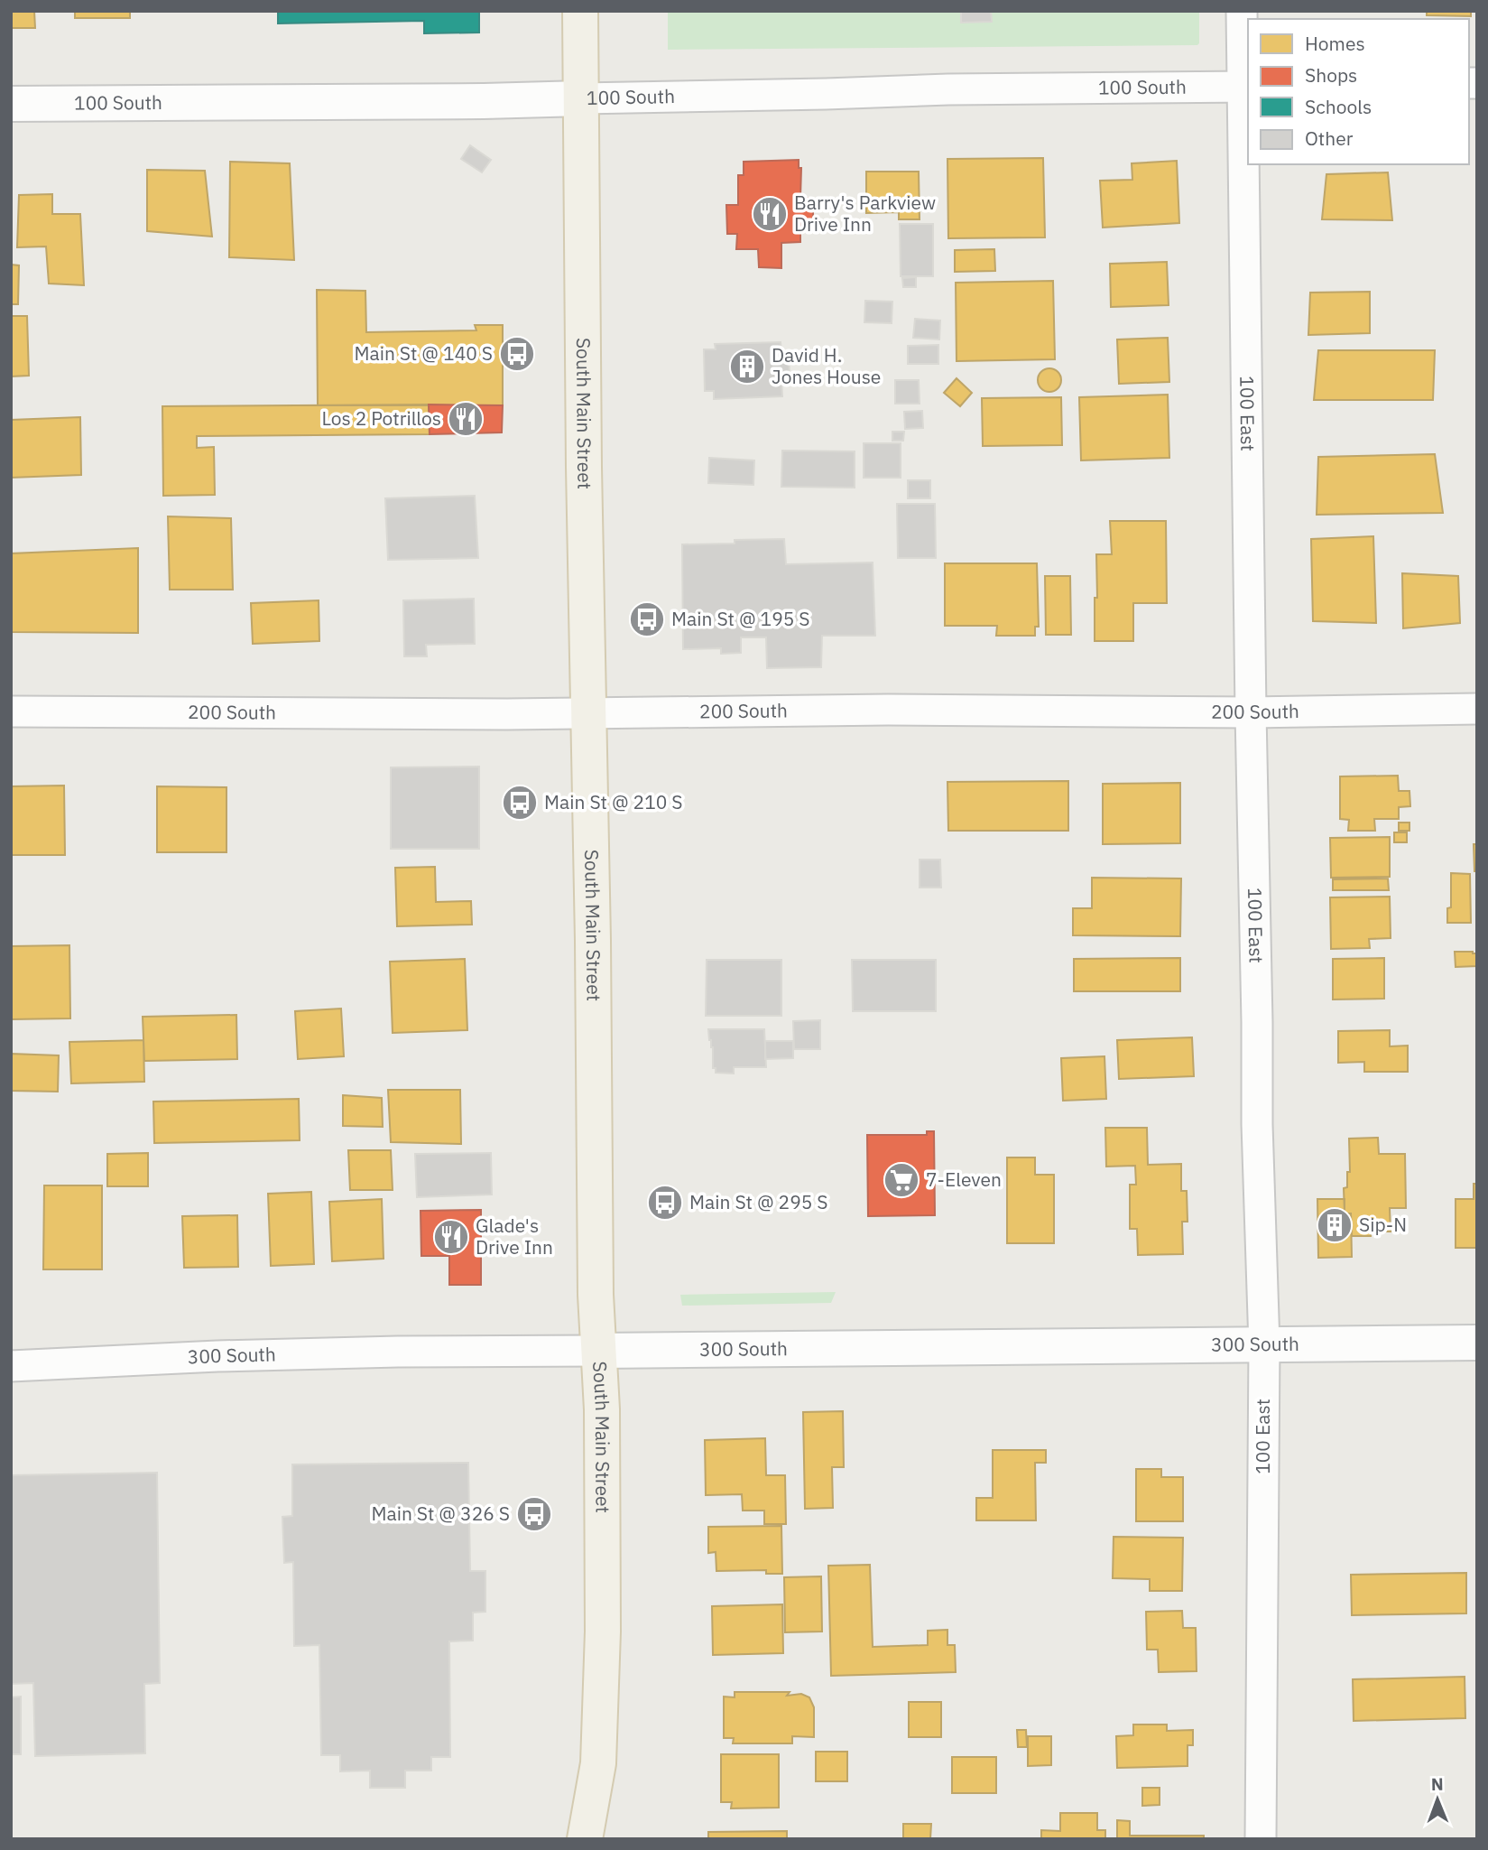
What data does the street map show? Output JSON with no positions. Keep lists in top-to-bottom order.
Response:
{
  "streets": {
    "main road": ["100 South", "South Main Street", "300 South"],
    "street": ["100 East", "200 South"]
  },
  "crossings": [
    ["100 South", "South Main Street"],
    ["100 South", "100 East"],
    ["South Main Street", "200 South"],
    ["South Main Street", "300 South"],
    ["100 East", "200 South"],
    ["100 East", "300 South"]
  ],
  "places": {
    "restaurant": ["Barry's Parkview Drive Inn", "Los 2 Potrillos", "Glade's Drive Inn"],
    "bus stop": [
      "Main St @ 140 S",
      "Main St @ 195 S",
      "Main St @ 210 S",
      "Main St @ 295 S",
      "Main St @ 326 S"
    ],
    "building": ["David H. Jones House", "Sip-N"],
    "supermarket": ["7-Eleven"]
  },
  "legend": [
    "Homes",
    "Shops",
    "Schools",
    "Other"
  ],
  "north": "top"
}
